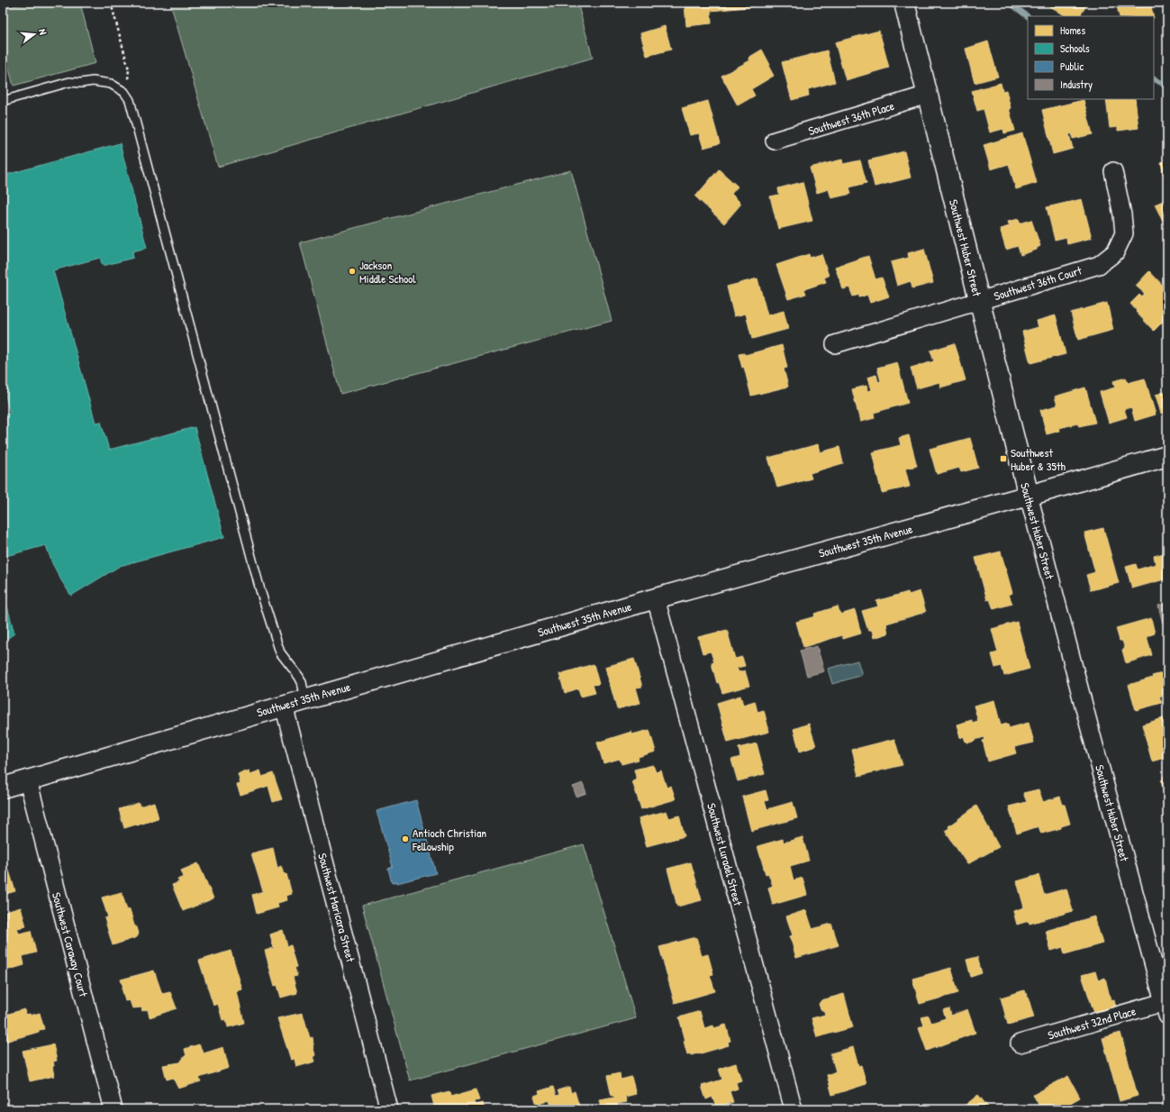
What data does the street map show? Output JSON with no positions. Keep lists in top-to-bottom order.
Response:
{
  "streets": {
    "street": [
      "Southwest 36th Place",
      "Southwest Huber Street",
      "Southwest 36th Court",
      "Southwest 35th Avenue",
      "Southwest Luradel Street",
      "Southwest Maricara Street",
      "Southwest Caraway Court",
      "Southwest 32nd Place"
    ]
  },
  "crossings": [
    ["Southwest 36th Place", "Southwest Huber Street"],
    ["Southwest Huber Street", "Southwest 36th Court"],
    ["Southwest Huber Street", "Southwest 35th Avenue"],
    ["Southwest Huber Street", "Southwest 32nd Place"],
    ["Southwest 35th Avenue", "Southwest Luradel Street"],
    ["Southwest 35th Avenue", "Southwest Maricara Street"],
    ["Southwest 35th Avenue", "Southwest Caraway Court"]
  ],
  "places": {
    "other": ["Jackson Middle School", "Antioch Christian Fellowship"],
    "transit": ["Southwest Huber & 35th"]
  },
  "legend": [
    "Homes",
    "Schools",
    "Public",
    "Industry"
  ],
  "north": "right"
}
